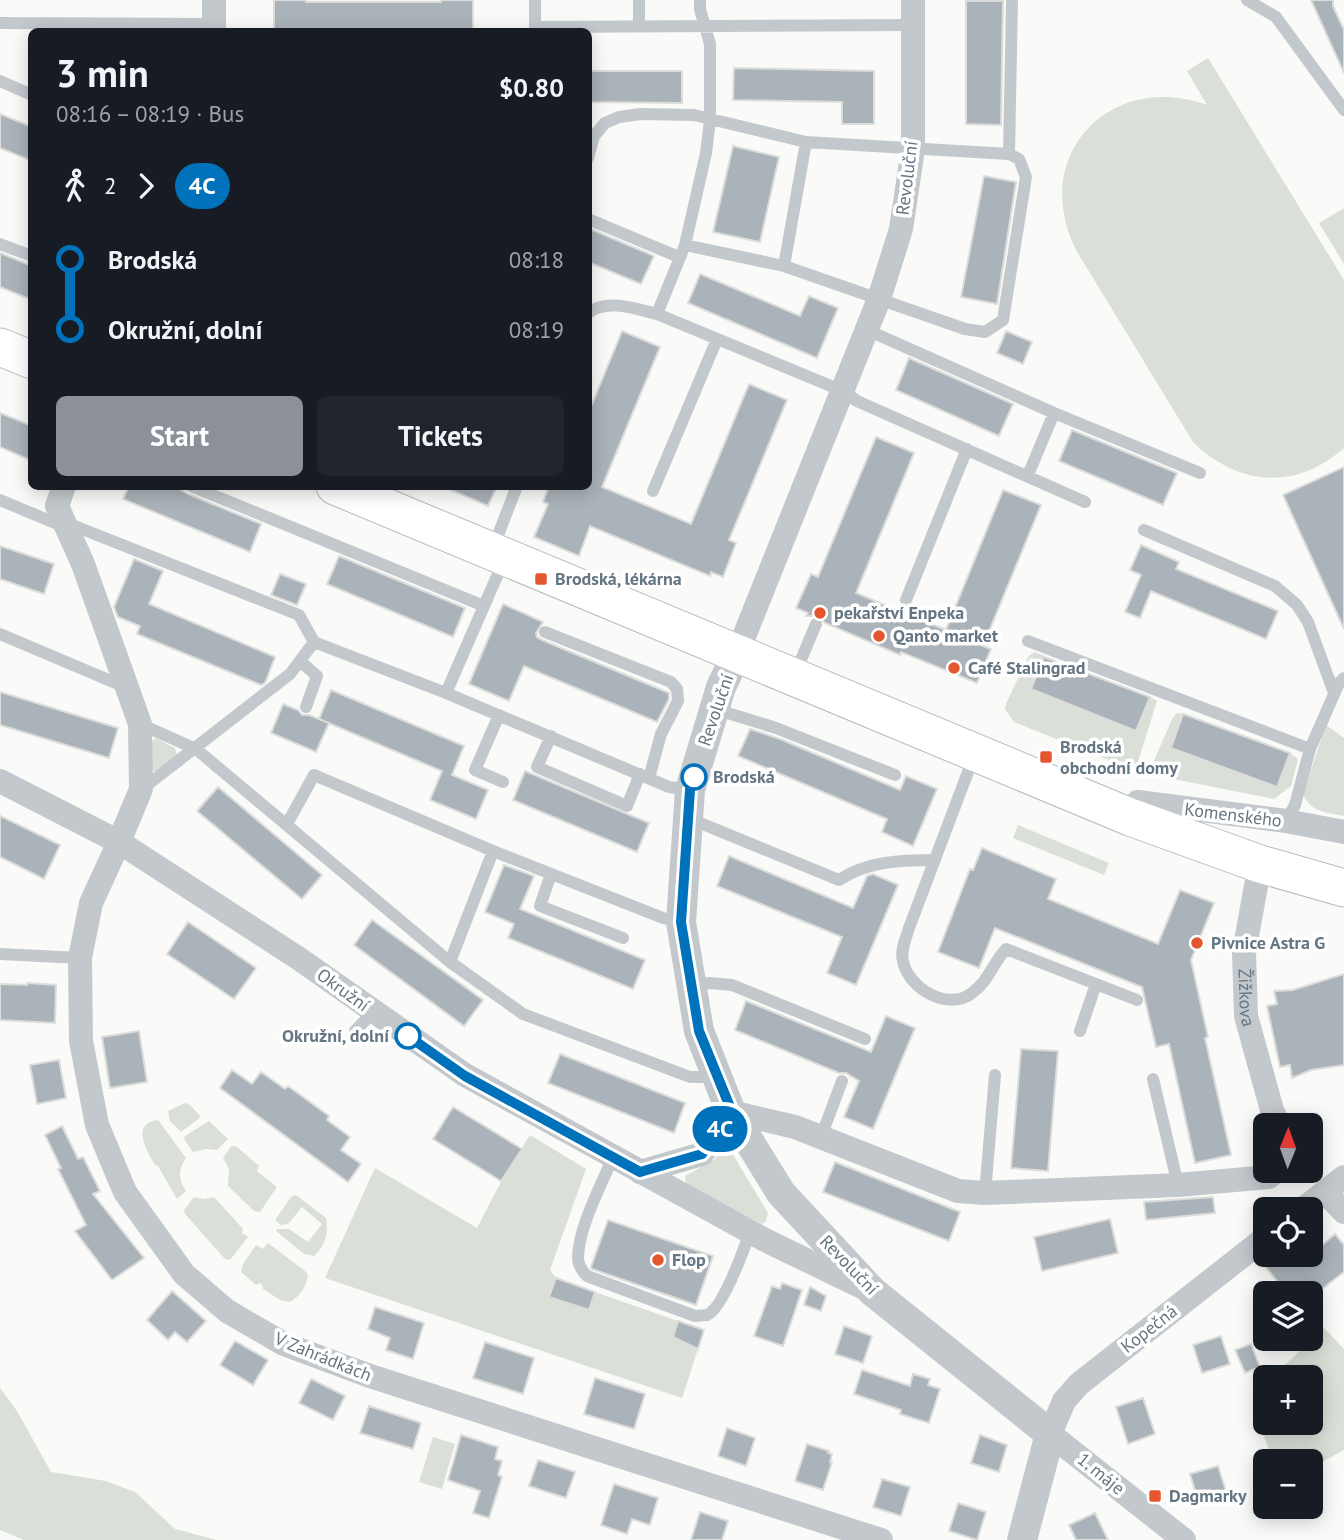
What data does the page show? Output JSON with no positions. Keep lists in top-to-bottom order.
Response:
{
  "streets": {
    "street": [
      "Revoluční",
      "Komenského",
      "Okružní",
      "Žižkova",
      "Kopečná",
      "V Zahrádkách",
      "1. máje"
    ]
  },
  "crossings": [
    ["Revoluční", "Okružní"],
    ["Revoluční", "Kopečná"],
    ["Revoluční", "1. máje"],
    ["Okružní", "V Zahrádkách"],
    ["Kopečná", "1. máje"]
  ],
  "places": {
    "transit": ["Brodská, lékárna", "Brodská obchodní domy", "Dagmarky"],
    "other": [
      "pekařství Enpeka",
      "Qanto market",
      "Café Stalingrad",
      "Brodská",
      "Pivnice Astra G",
      "Okružní, dolní",
      "Flop"
    ]
  },
  "lines": ["bus line 4C"],
  "north": "top",
  "page": {
    "on_map": "4C",
    "heading": ["3 min", "08:16 – 08:19 · Bus", "$0.80"],
    "legs": ["2", "4C"],
    "list": [
      {
        "name": "Brodská",
        "value": "08:18"
      },
      {
        "name": "Okružní, dolní",
        "value": "08:19"
      }
    ],
    "buttons": ["Start", "Tickets"],
    "map_buttons": ["+", "−"]
  }
}
